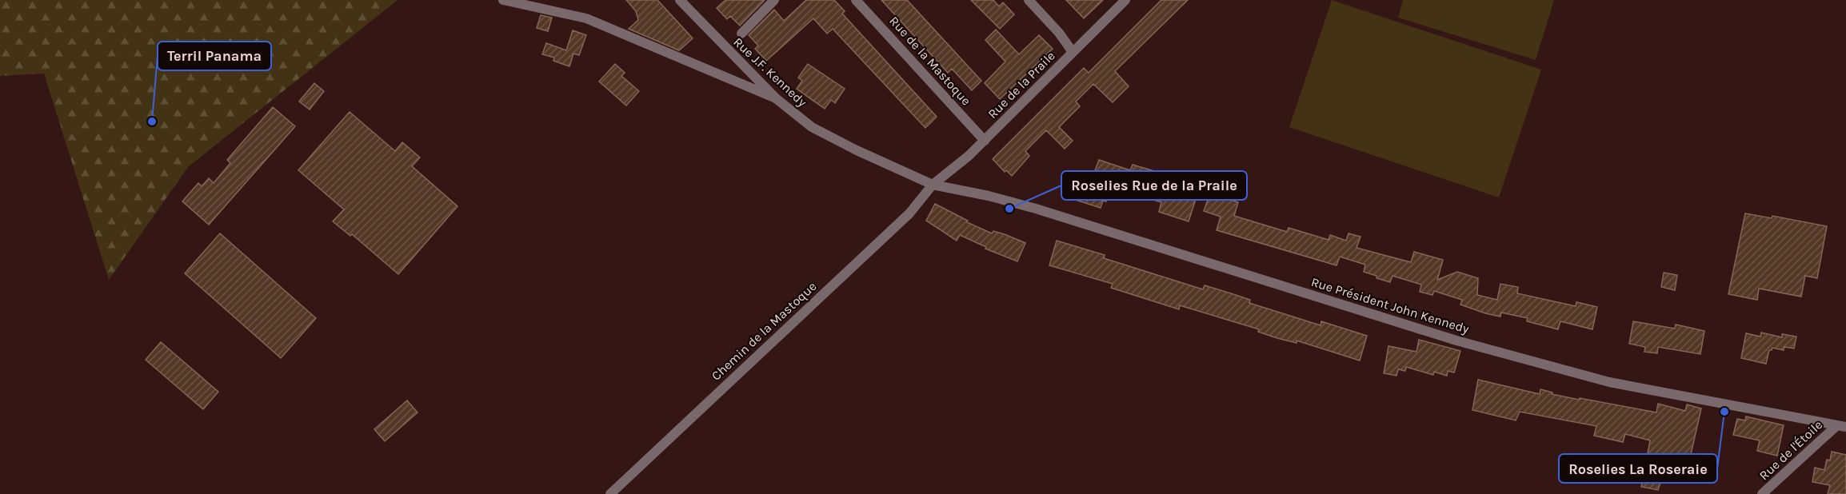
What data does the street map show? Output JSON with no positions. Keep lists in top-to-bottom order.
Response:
{
  "streets": {
    "street": [
      "Rue de la Mastoque",
      "Rue J.F. Kennedy",
      "Rue de la Praile",
      "Rue Président John Kennedy",
      "Chemin de la Mastoque",
      "Rue de l'Étoile"
    ]
  },
  "crossings": [
    ["Rue de la Mastoque", "Rue de la Praile"],
    ["Rue J.F. Kennedy", "Rue de la Praile"],
    ["Rue J.F. Kennedy", "Rue Président John Kennedy"],
    ["Rue J.F. Kennedy", "Chemin de la Mastoque"],
    ["Rue de la Praile", "Rue Président John Kennedy"],
    ["Rue de la Praile", "Chemin de la Mastoque"],
    ["Rue Président John Kennedy", "Chemin de la Mastoque"],
    ["Rue Président John Kennedy", "Rue de l'Étoile"]
  ],
  "places": ["Terril Panama", "Roselies Rue de la Praile", "Roselies La Roseraie"]
}
